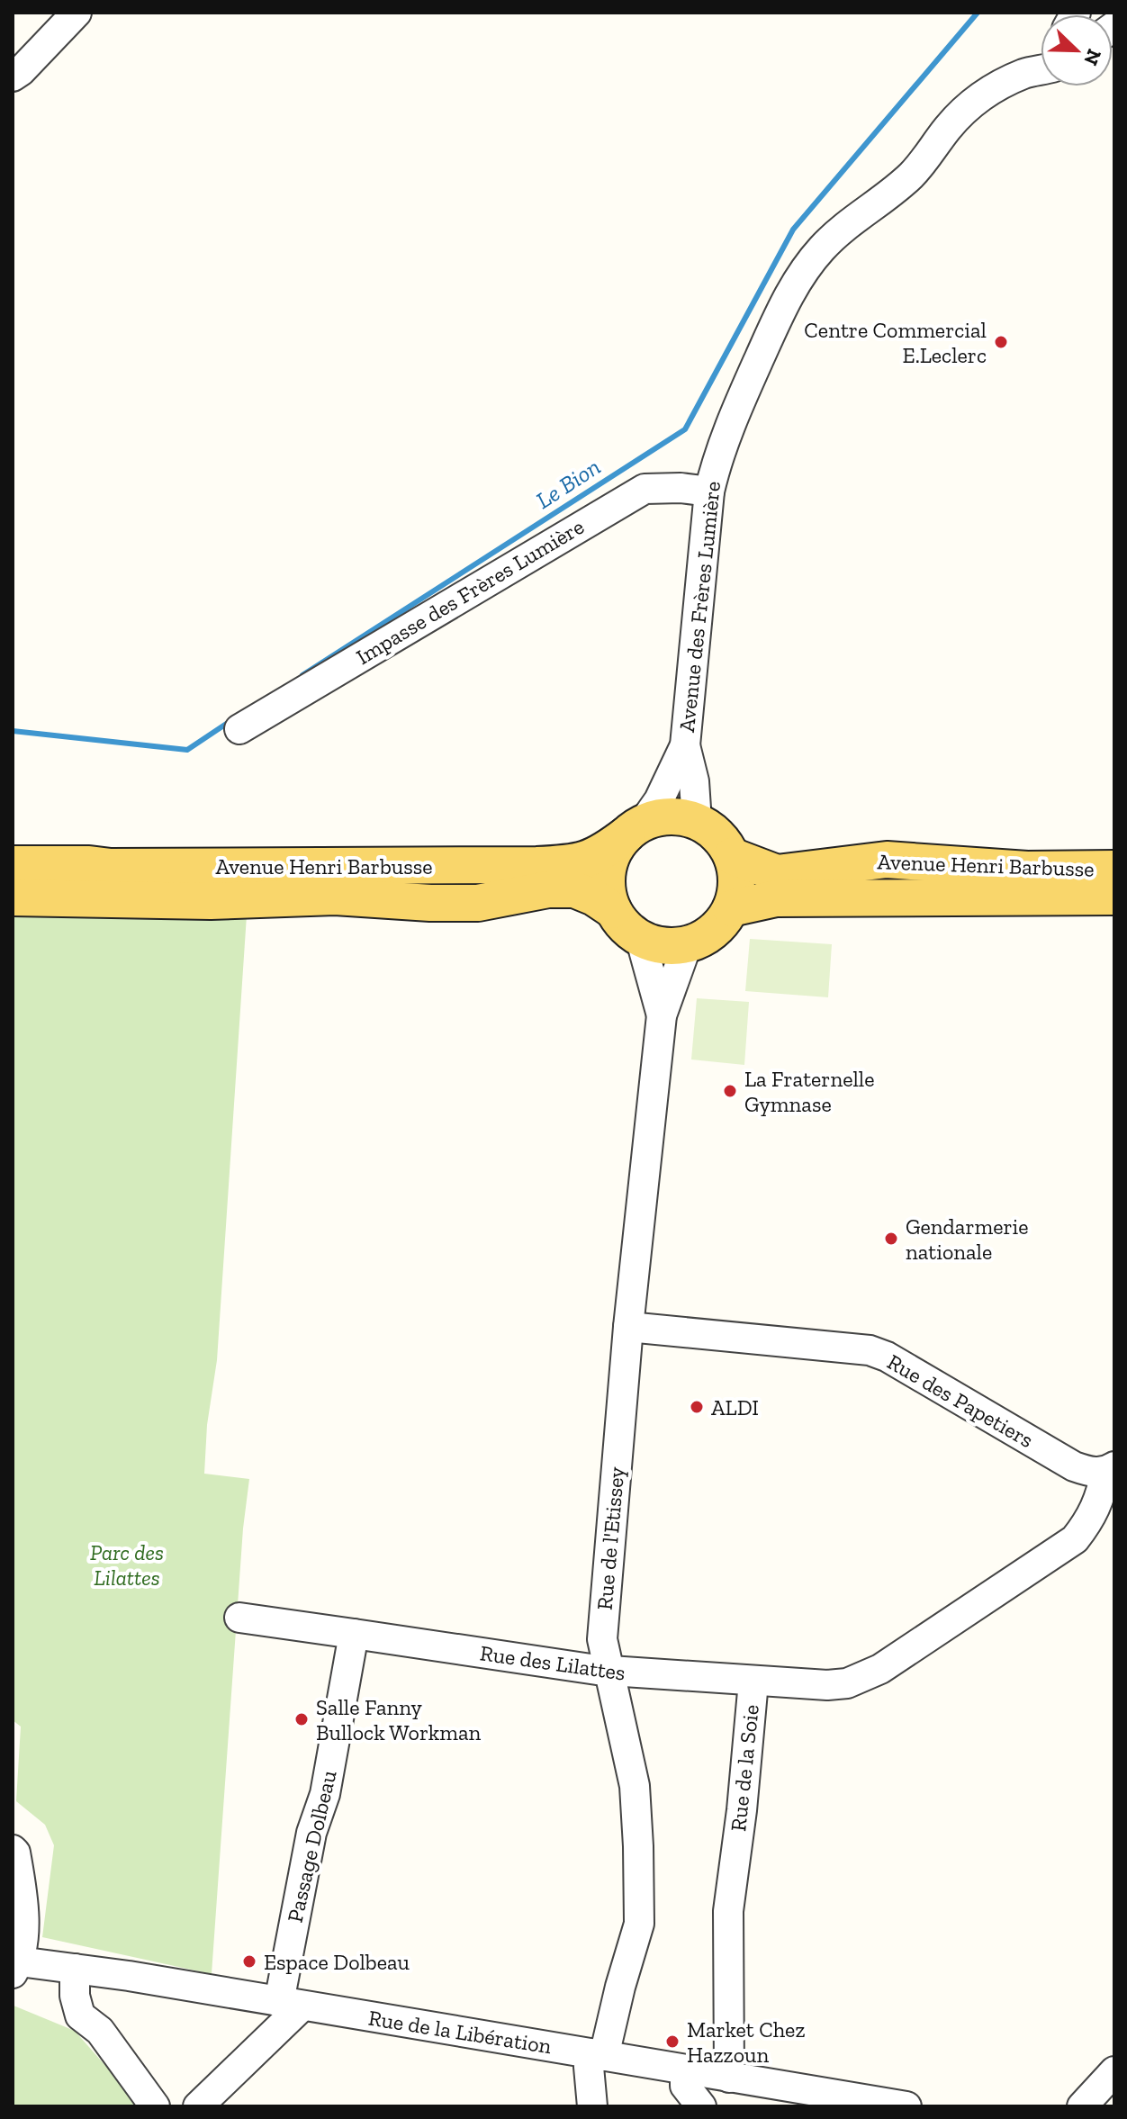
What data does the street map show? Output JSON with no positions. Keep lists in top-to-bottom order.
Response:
{
  "streets": {
    "main road": ["Avenue Henri Barbusse"],
    "street": [
      "Impasse des Frères Lumière",
      "Avenue des Frères Lumière",
      "Rue des Papetiers",
      "Rue de l'Etissey",
      "Rue des Lilattes",
      "Rue de la Soie",
      "Passage Dolbeau",
      "Rue de la Libération"
    ]
  },
  "crossings": [
    ["Impasse des Frères Lumière", "Avenue des Frères Lumière"],
    ["Avenue des Frères Lumière", "Avenue Henri Barbusse"],
    ["Avenue des Frères Lumière", "Rue de l'Etissey"],
    ["Avenue Henri Barbusse", "Rue de l'Etissey"],
    ["Rue des Papetiers", "Rue de l'Etissey"],
    ["Rue des Papetiers", "Rue de la Soie"],
    ["Rue de l'Etissey", "Rue des Lilattes"],
    ["Rue de l'Etissey", "Rue de la Libération"],
    ["Rue des Lilattes", "Rue de la Soie"],
    ["Rue des Lilattes", "Passage Dolbeau"],
    ["Rue de la Soie", "Rue de la Libération"],
    ["Passage Dolbeau", "Rue de la Libération"]
  ],
  "water": ["Le Bion"],
  "parks": ["Parc des Lilattes"],
  "places": [
    "Centre Commercial E.Leclerc",
    "La Fraternelle Gymnase",
    "Gendarmerie nationale",
    "ALDI",
    "Salle Fanny Bullock Workman",
    "Espace Dolbeau",
    "Market Chez Hazzoun"
  ],
  "north": "bottom right"
}
